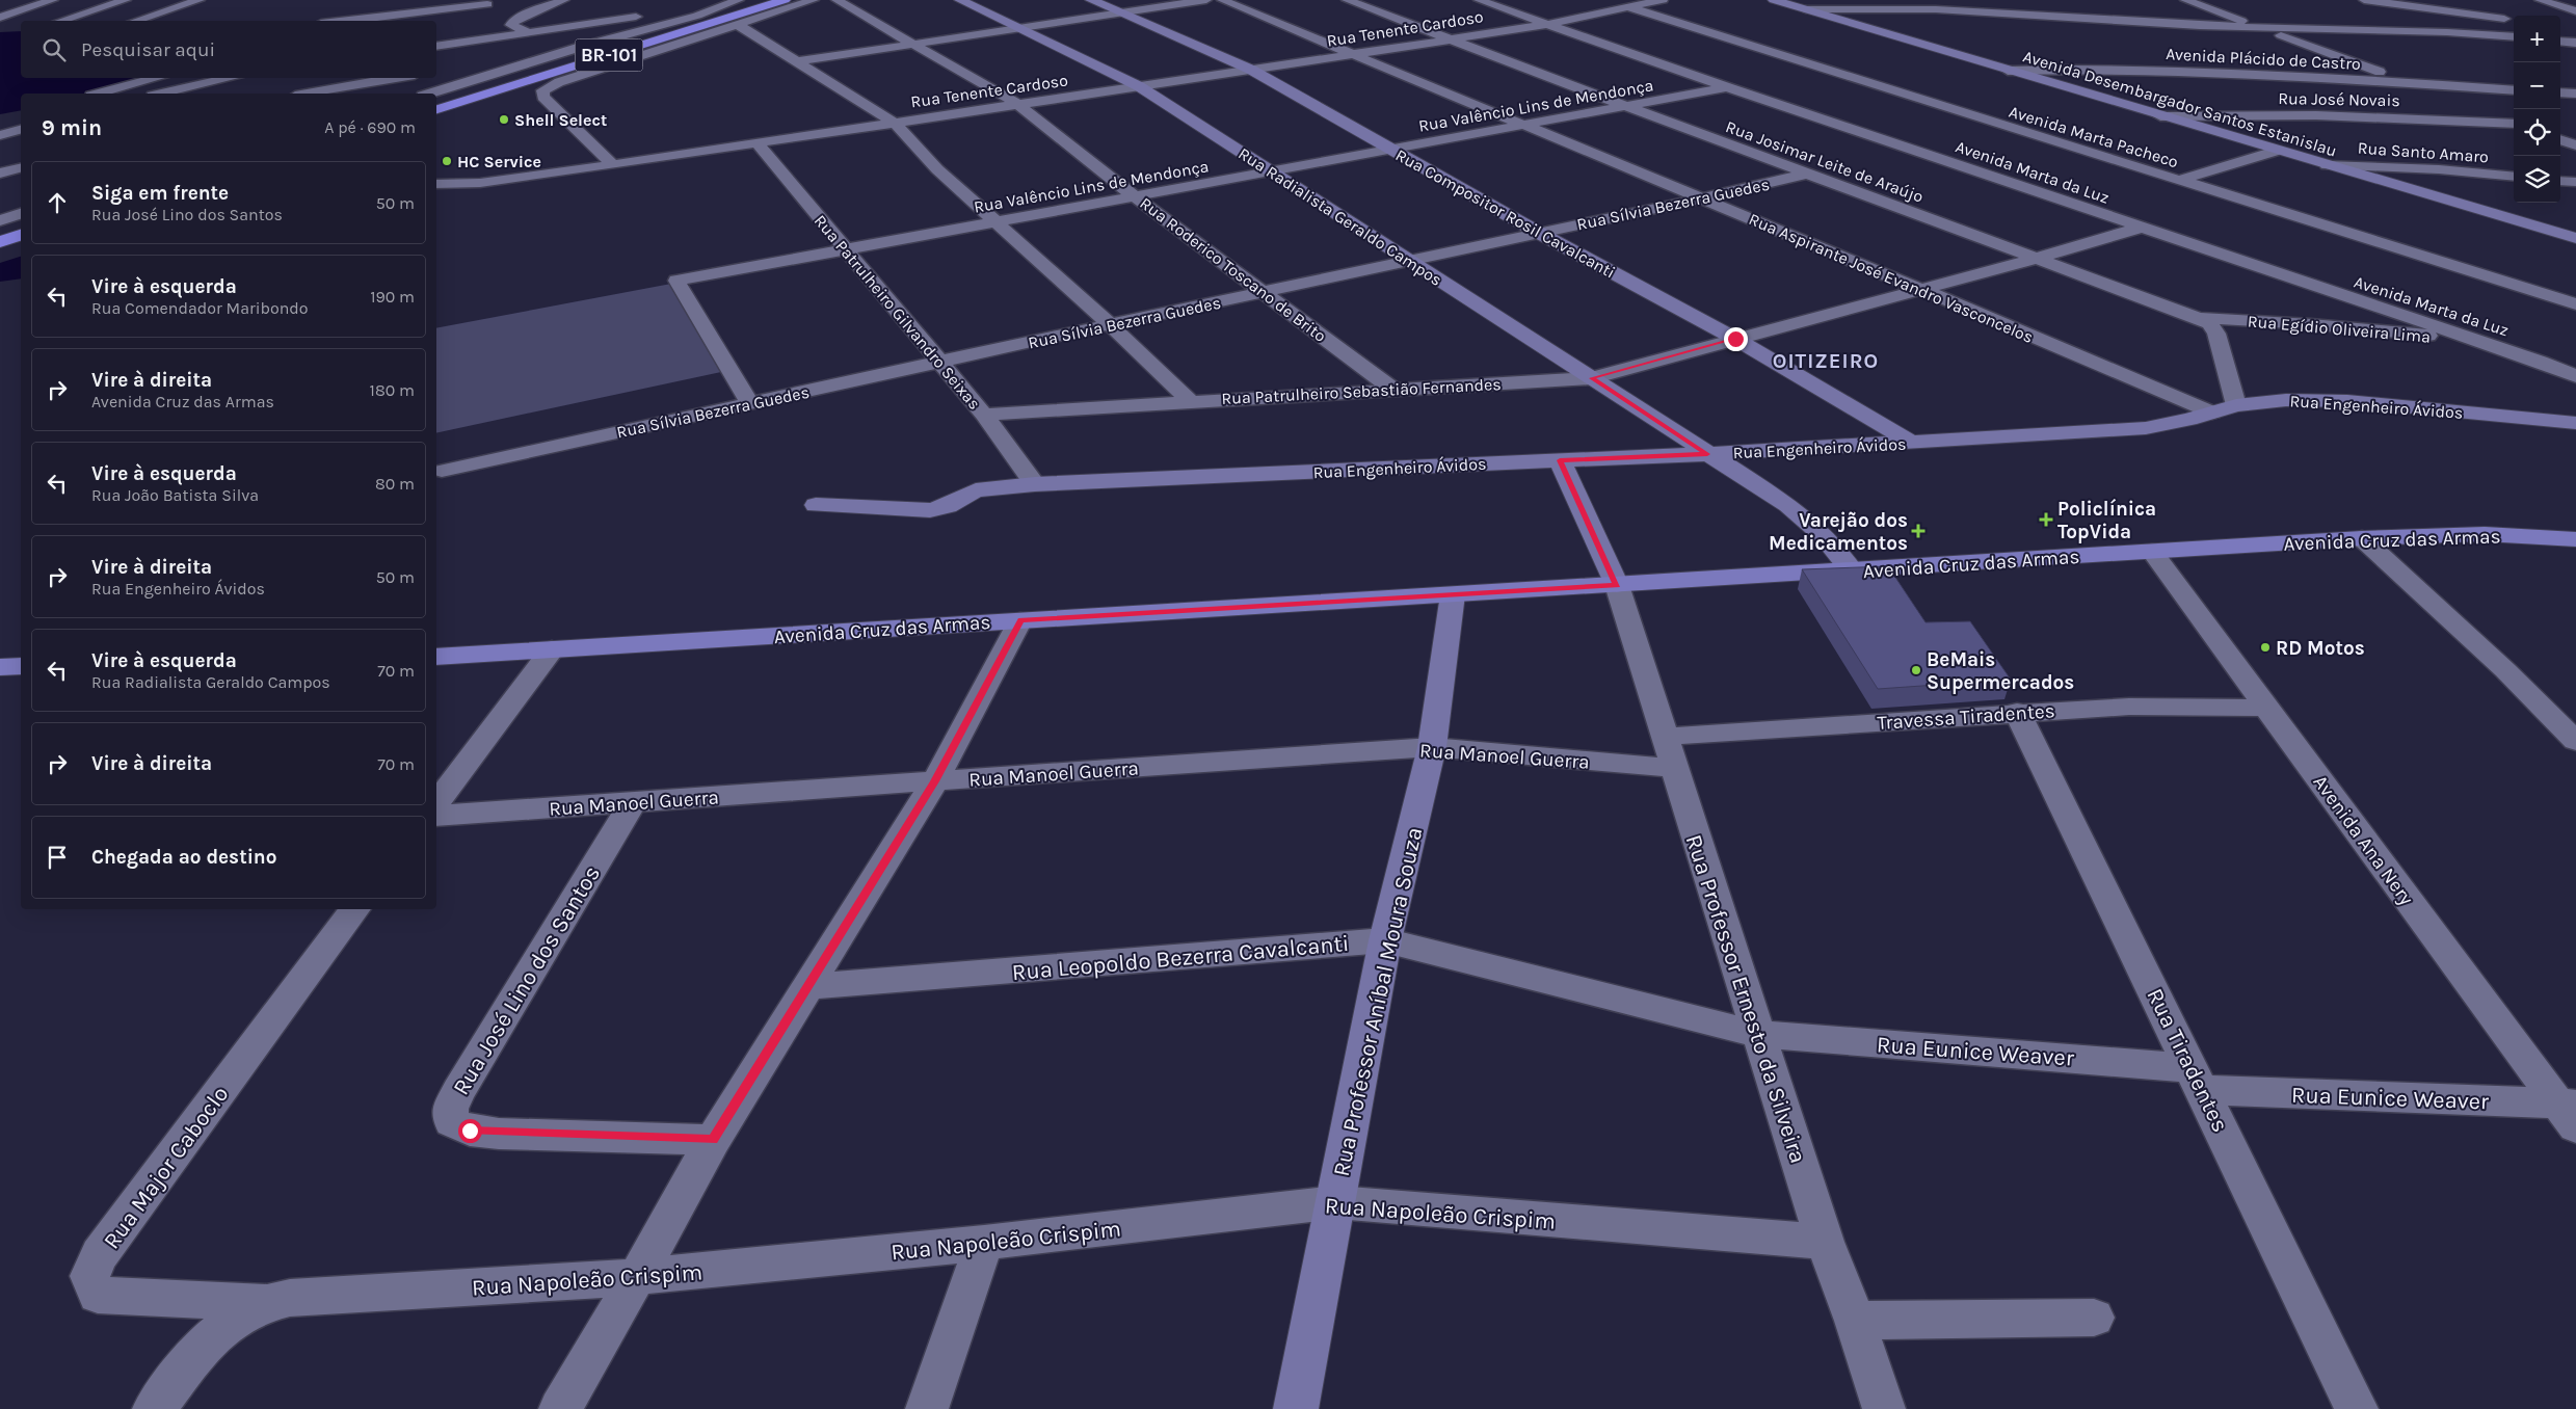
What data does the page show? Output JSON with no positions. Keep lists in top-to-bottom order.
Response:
{
  "streets": {
    "highway": ["BR-101"],
    "main road": ["Avenida Cruz das Armas"],
    "street": [
      "Rua Tenente Cardoso",
      "Avenida Plácido de Castro",
      "Rua José Novais",
      "Avenida Desembargador Santos Estanislau",
      "Rua Valêncio Lins de Mendonça",
      "Avenida Marta Pacheco",
      "Rua Santo Amaro",
      "Rua Josimar Leite de Araújo",
      "Avenida Marta da Luz",
      "Rua Sílvia Bezerra Guedes",
      "Rua Compositor Rosil Cavalcanti",
      "Rua Radialista Geraldo Campos",
      "Rua Roderico Toscano de Brito",
      "Rua Aspirante José Evandro Vasconcelos",
      "Rua Patrulheiro Gilvandro Seixas",
      "Rua Egídio Oliveira Lima",
      "Rua Patrulheiro Sebastião Fernandes",
      "Rua Engenheiro Ávidos",
      "Travessa Tiradentes",
      "Rua Manoel Guerra",
      "Avenida Ana Nery",
      "Rua Leopoldo Bezerra Cavalcanti",
      "Rua José Lino dos Santos",
      "Rua Professor Ernesto da Silveira",
      "Rua Professor Aníbal Moura Souza",
      "Rua Eunice Weaver",
      "Rua Tiradentes",
      "Rua Major Caboclo",
      "Rua Napoleão Crispim"
    ]
  },
  "crossings": [
    ["Rua Tenente Cardoso", "Avenida Marta Pacheco"],
    ["Rua Tenente Cardoso", "Rua Josimar Leite de Araújo"],
    ["Rua Tenente Cardoso", "Avenida Marta da Luz"],
    ["Rua Tenente Cardoso", "Rua Compositor Rosil Cavalcanti"],
    ["Rua Tenente Cardoso", "Rua Radialista Geraldo Campos"],
    ["Rua Tenente Cardoso", "Rua Roderico Toscano de Brito"],
    ["Rua Tenente Cardoso", "Rua Aspirante José Evandro Vasconcelos"],
    ["Rua Tenente Cardoso", "Rua Patrulheiro Gilvandro Seixas"],
    ["Avenida Plácido de Castro", "Avenida Desembargador Santos Estanislau"],
    ["Rua José Novais", "Avenida Desembargador Santos Estanislau"],
    ["Avenida Desembargador Santos Estanislau", "Rua Santo Amaro"],
    ["Rua Valêncio Lins de Mendonça", "Rua Josimar Leite de Araújo"],
    ["Rua Valêncio Lins de Mendonça", "Avenida Marta da Luz"],
    ["Rua Valêncio Lins de Mendonça", "Rua Sílvia Bezerra Guedes"],
    ["Rua Valêncio Lins de Mendonça", "Rua Compositor Rosil Cavalcanti"],
    ["Rua Valêncio Lins de Mendonça", "Rua Radialista Geraldo Campos"],
    ["Rua Valêncio Lins de Mendonça", "Rua Roderico Toscano de Brito"],
    ["Rua Valêncio Lins de Mendonça", "Rua Aspirante José Evandro Vasconcelos"],
    ["Rua Valêncio Lins de Mendonça", "Rua Patrulheiro Gilvandro Seixas"],
    ["Rua Josimar Leite de Araújo", "Rua Sílvia Bezerra Guedes"],
    ["Rua Josimar Leite de Araújo", "Rua Egídio Oliveira Lima"],
    ["Rua Josimar Leite de Araújo", "Rua Patrulheiro Sebastião Fernandes"],
    ["Rua Josimar Leite de Araújo", "Rua Engenheiro Ávidos"],
    ["Avenida Marta da Luz", "Rua Egídio Oliveira Lima"],
    ["Avenida Marta da Luz", "Rua Patrulheiro Sebastião Fernandes"],
    ["Rua Sílvia Bezerra Guedes", "Rua Compositor Rosil Cavalcanti"],
    ["Rua Sílvia Bezerra Guedes", "Rua Radialista Geraldo Campos"],
    ["Rua Sílvia Bezerra Guedes", "Rua Roderico Toscano de Brito"],
    ["Rua Sílvia Bezerra Guedes", "Rua Aspirante José Evandro Vasconcelos"],
    ["Rua Sílvia Bezerra Guedes", "Rua Patrulheiro Gilvandro Seixas"],
    ["Rua Compositor Rosil Cavalcanti", "Rua Patrulheiro Sebastião Fernandes"],
    ["Rua Compositor Rosil Cavalcanti", "Rua Engenheiro Ávidos"],
    ["Rua Radialista Geraldo Campos", "Rua Patrulheiro Sebastião Fernandes"],
    ["Rua Radialista Geraldo Campos", "Rua Engenheiro Ávidos"],
    ["Rua Radialista Geraldo Campos", "Avenida Cruz das Armas"],
    ["Rua Roderico Toscano de Brito", "Rua Patrulheiro Sebastião Fernandes"],
    ["Rua Aspirante José Evandro Vasconcelos", "Rua Patrulheiro Sebastião Fernandes"],
    ["Rua Aspirante José Evandro Vasconcelos", "Rua Engenheiro Ávidos"],
    ["Rua Patrulheiro Gilvandro Seixas", "Rua Patrulheiro Sebastião Fernandes"],
    ["Rua Patrulheiro Gilvandro Seixas", "Rua Engenheiro Ávidos"],
    ["Avenida Cruz das Armas", "Avenida Ana Nery"],
    ["Avenida Cruz das Armas", "Rua Professor Ernesto da Silveira"],
    ["Avenida Cruz das Armas", "Rua Professor Aníbal Moura Souza"],
    ["Travessa Tiradentes", "Rua Manoel Guerra"],
    ["Travessa Tiradentes", "Avenida Ana Nery"],
    ["Travessa Tiradentes", "Rua Professor Ernesto da Silveira"],
    ["Travessa Tiradentes", "Rua Tiradentes"],
    ["Rua Manoel Guerra", "Rua José Lino dos Santos"],
    ["Rua Manoel Guerra", "Rua Professor Ernesto da Silveira"],
    ["Rua Manoel Guerra", "Rua Professor Aníbal Moura Souza"],
    ["Avenida Ana Nery", "Rua Eunice Weaver"],
    ["Rua Leopoldo Bezerra Cavalcanti", "Rua Professor Ernesto da Silveira"],
    ["Rua Leopoldo Bezerra Cavalcanti", "Rua Professor Aníbal Moura Souza"],
    ["Rua Leopoldo Bezerra Cavalcanti", "Rua Eunice Weaver"],
    ["Rua Professor Ernesto da Silveira", "Rua Eunice Weaver"],
    ["Rua Professor Ernesto da Silveira", "Rua Napoleão Crispim"],
    ["Rua Professor Aníbal Moura Souza", "Rua Napoleão Crispim"],
    ["Rua Eunice Weaver", "Rua Tiradentes"],
    ["Rua Major Caboclo", "Rua Napoleão Crispim"]
  ],
  "districts": ["OITIZEIRO"],
  "places": {
    "other": [
      "Shell Select",
      "HC Service",
      "RD Motos",
      "BeMais Supermercados"
    ],
    "health": ["Policlínica TopVida", "Varejão dos Medicamentos"]
  },
  "page": {
    "map_buttons": ["+", "−"],
    "search": "Pesquisar aqui",
    "heading": ["9 min", "A pé · 690 m"],
    "list": [
      ["Siga em frente", "Rua José Lino dos Santos", "50 m"],
      ["Vire à esquerda", "Rua Comendador Maribondo", "190 m"],
      ["Vire à direita", "Avenida Cruz das Armas", "180 m"],
      ["Vire à esquerda", "Rua João Batista Silva", "80 m"],
      ["Vire à direita", "Rua Engenheiro Ávidos", "50 m"],
      ["Vire à esquerda", "Rua Radialista Geraldo Campos", "70 m"],
      ["Vire à direita", "70 m"],
      "Chegada ao destino"
    ]
  }
}
